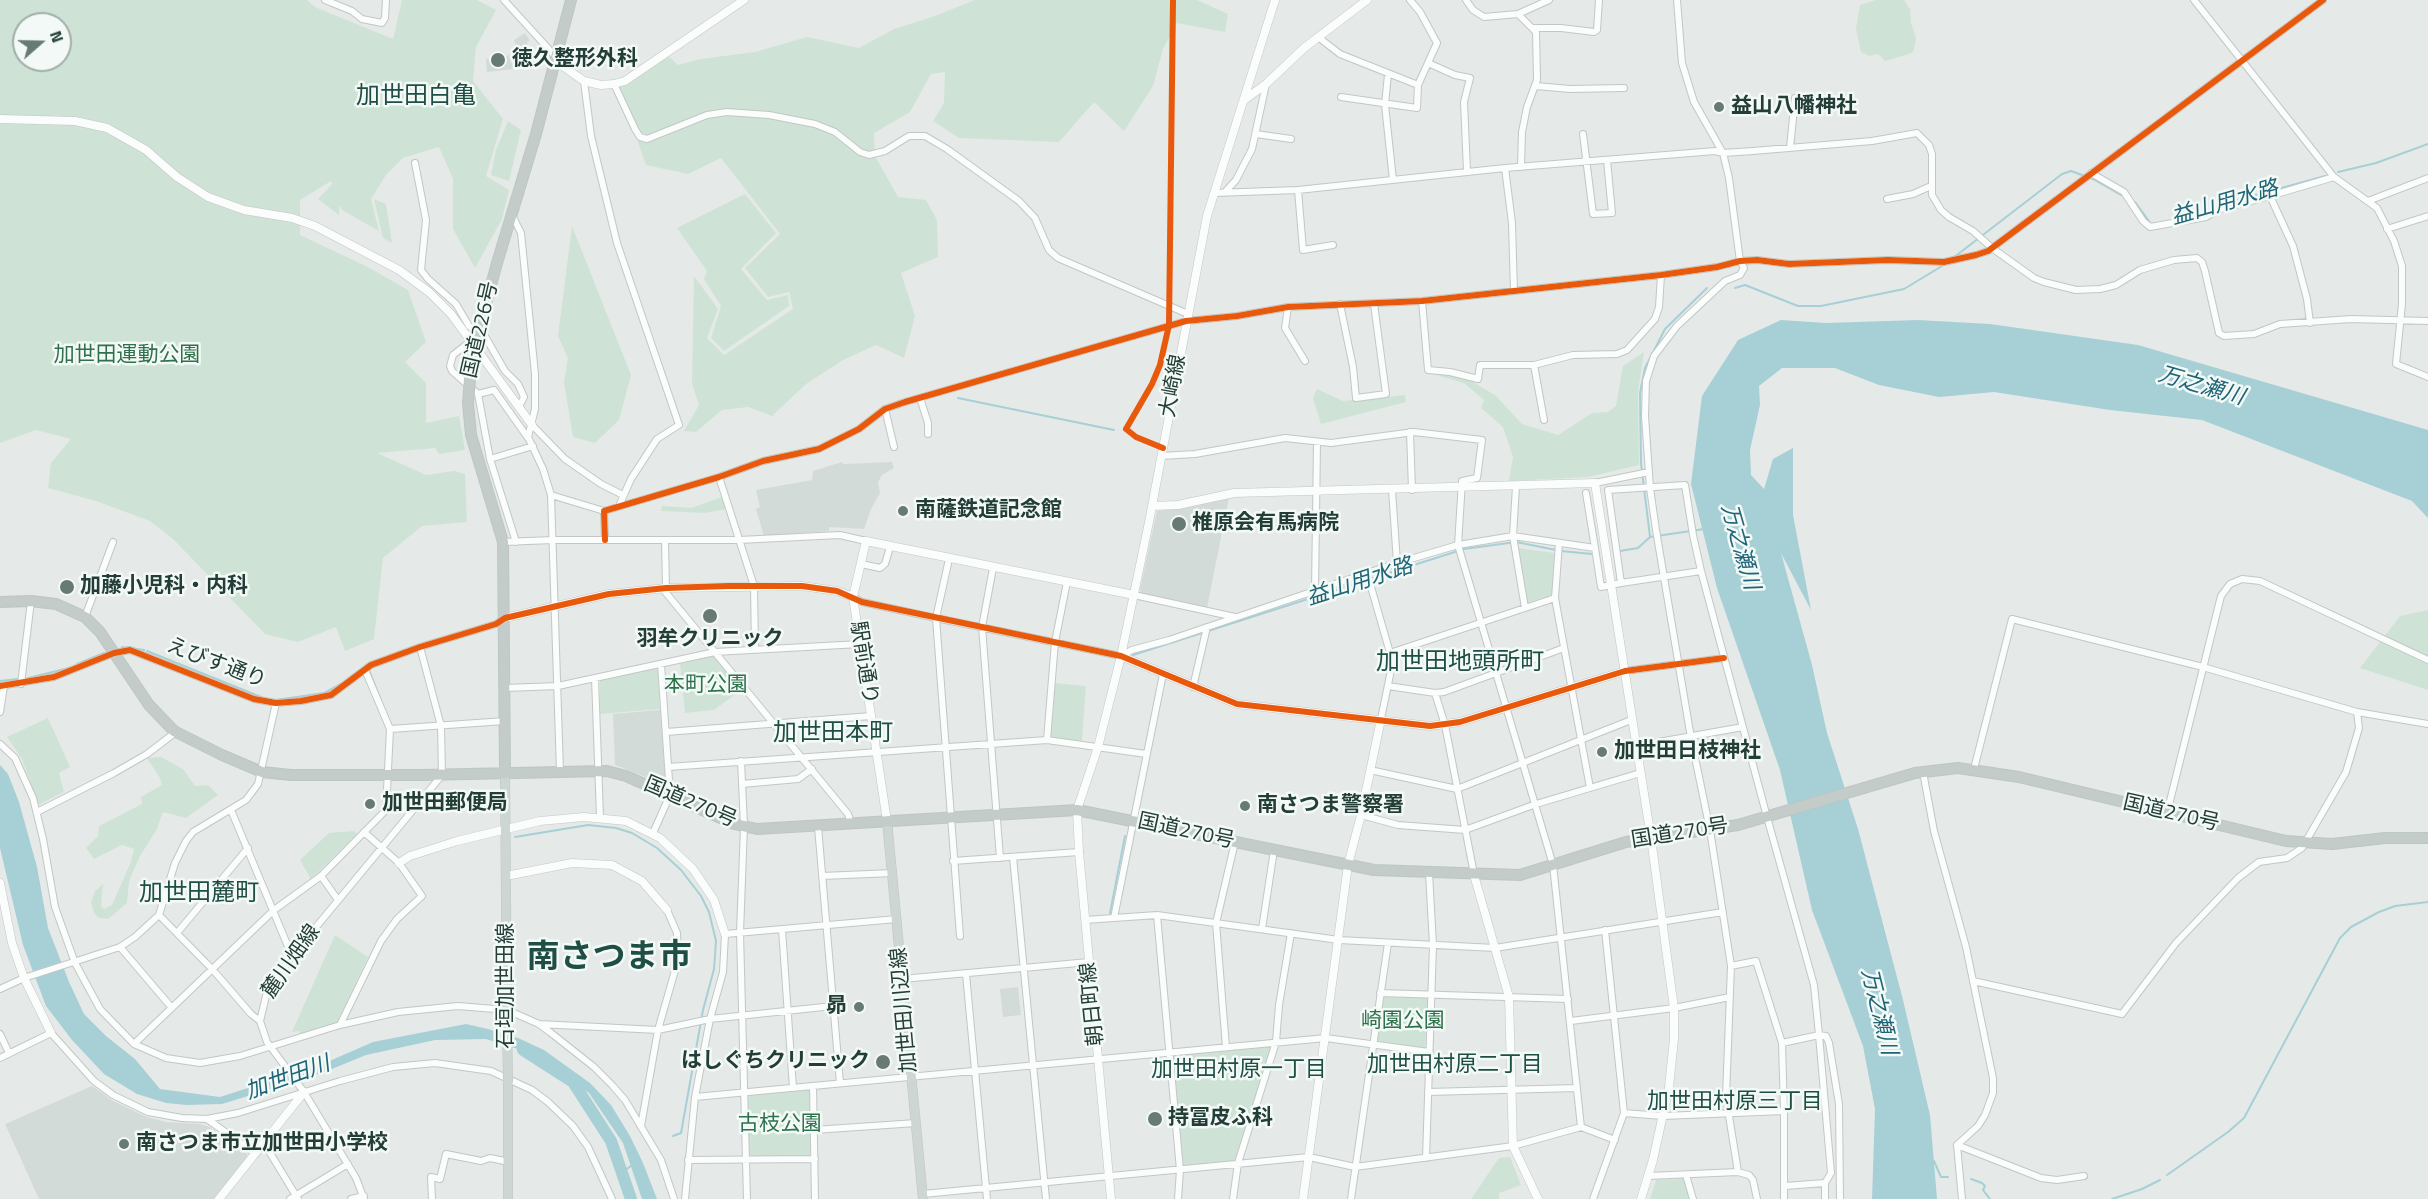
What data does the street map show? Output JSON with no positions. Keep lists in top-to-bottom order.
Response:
{
  "streets": {
    "highway": ["国道226号", "国道270号"],
    "main road": ["石垣加世田線", "加世田川辺線"],
    "street": [
      "大崎線",
      "駅前通り",
      "えびす通り",
      "麓川畑線",
      "朝日町線"
    ]
  },
  "crossings": [
    ["国道226号", "えびす通り"],
    ["国道226号", "国道270号"],
    ["国道226号", "石垣加世田線"],
    ["大崎線", "国道270号"],
    ["大崎線", "朝日町線"],
    ["駅前通り", "国道270号"],
    ["駅前通り", "加世田川辺線"],
    ["えびす通り", "国道270号"],
    ["国道270号", "麓川畑線"],
    ["国道270号", "石垣加世田線"],
    ["国道270号", "朝日町線"],
    ["国道270号", "加世田川辺線"]
  ],
  "districts": [
    "加世田白亀",
    "加世田地頭所町",
    "加世田本町",
    "加世田麓町",
    "南さつま市",
    "加世田村原二丁目",
    "加世田村原一丁目",
    "加世田村原三丁目"
  ],
  "water": ["益山用水路", "万之瀬川", "加世田川"],
  "parks": [
    "加世田運動公園",
    "本町公園",
    "崎園公園",
    "古枝公園"
  ],
  "places": [
    "徳久整形外科",
    "益山八幡神社",
    "南薩鉄道記念館",
    "椎原会有馬病院",
    "加藤小児科・内科",
    "羽牟クリニック",
    "加世田日枝神社",
    "加世田郵便局",
    "南さつま警察署",
    "昴",
    "はしぐちクリニック",
    "持冨皮ふ科",
    "南さつま市立加世田小学校"
  ],
  "north": "right"
}
